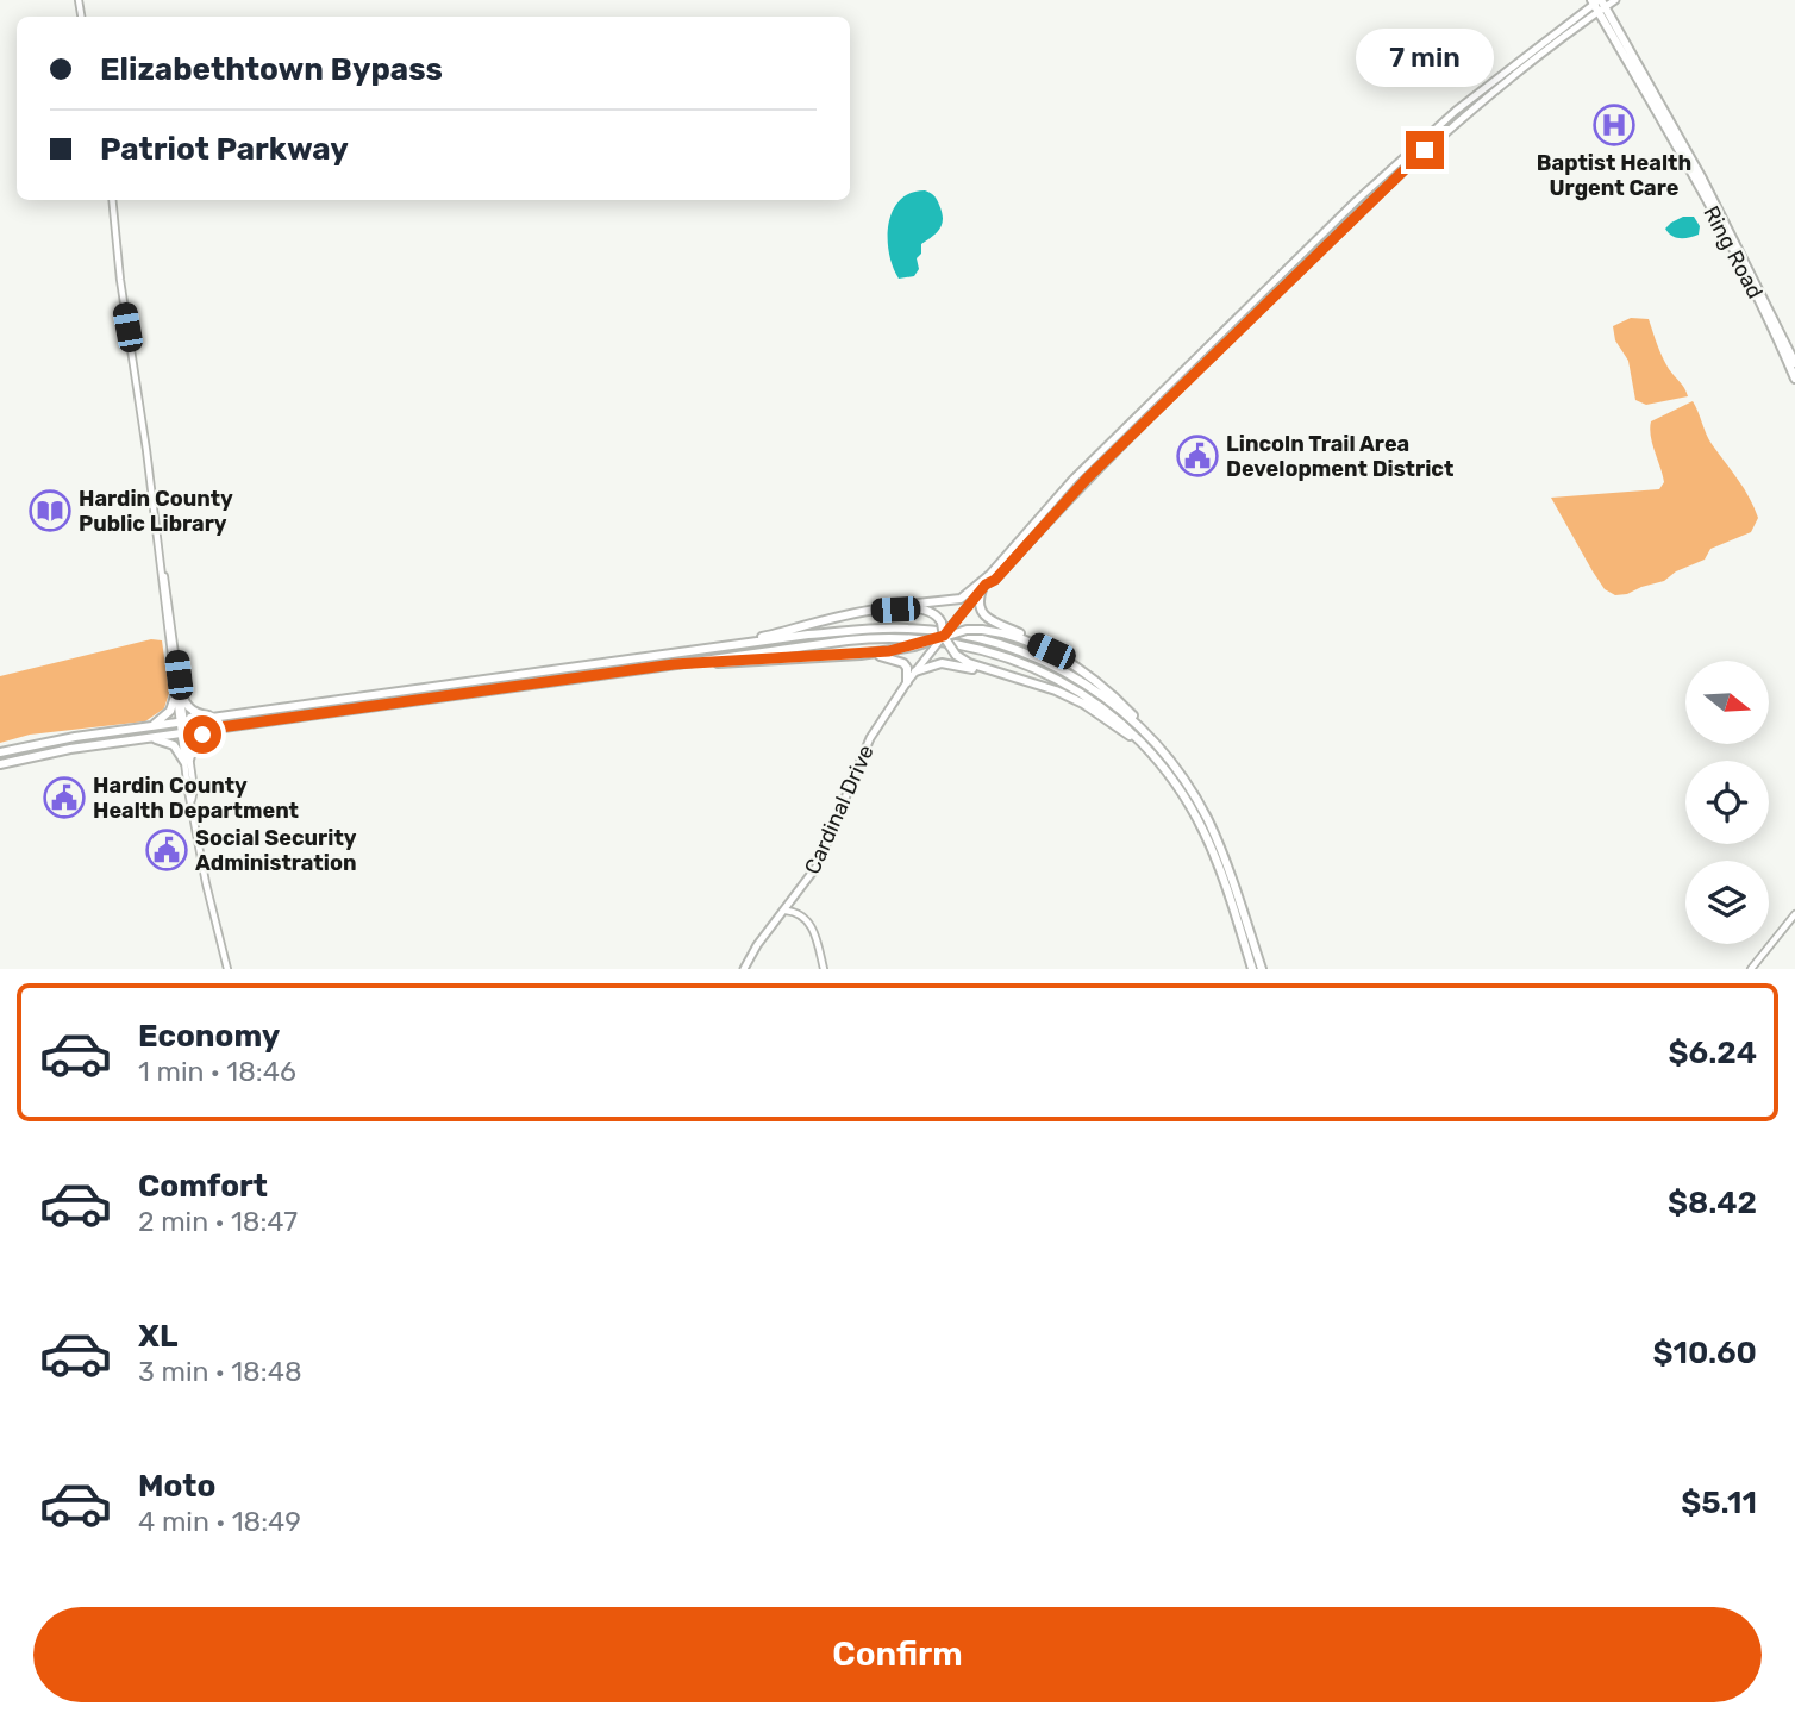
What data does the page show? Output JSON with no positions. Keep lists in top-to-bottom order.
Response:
{
  "streets": {
    "highway": ["Ring Road"],
    "main road": ["Cardinal Drive"]
  },
  "crossings": [
    ["Ring Road", "Cardinal Drive"]
  ],
  "places": {
    "hospital": ["Baptist Health Urgent Care"],
    "public building": ["Lincoln Trail Area Development District", "Hardin County Health Department", "Social Security Administration"],
    "library": ["Hardin County Public Library"]
  },
  "north": "right",
  "page": {
    "banner": ["Elizabethtown Bypass", "Patriot Parkway"],
    "bubble": "7 min",
    "list": [
      {
        "name": "Economy",
        "note": "1 min · 18:46",
        "value": "$6.24"
      },
      {
        "name": "Comfort",
        "note": "2 min · 18:47",
        "value": "$8.42"
      },
      {
        "name": "XL",
        "note": "3 min · 18:48",
        "value": "$10.60"
      },
      {
        "name": "Moto",
        "note": "4 min · 18:49",
        "value": "$5.11"
      }
    ],
    "buttons": "Confirm"
  }
}
